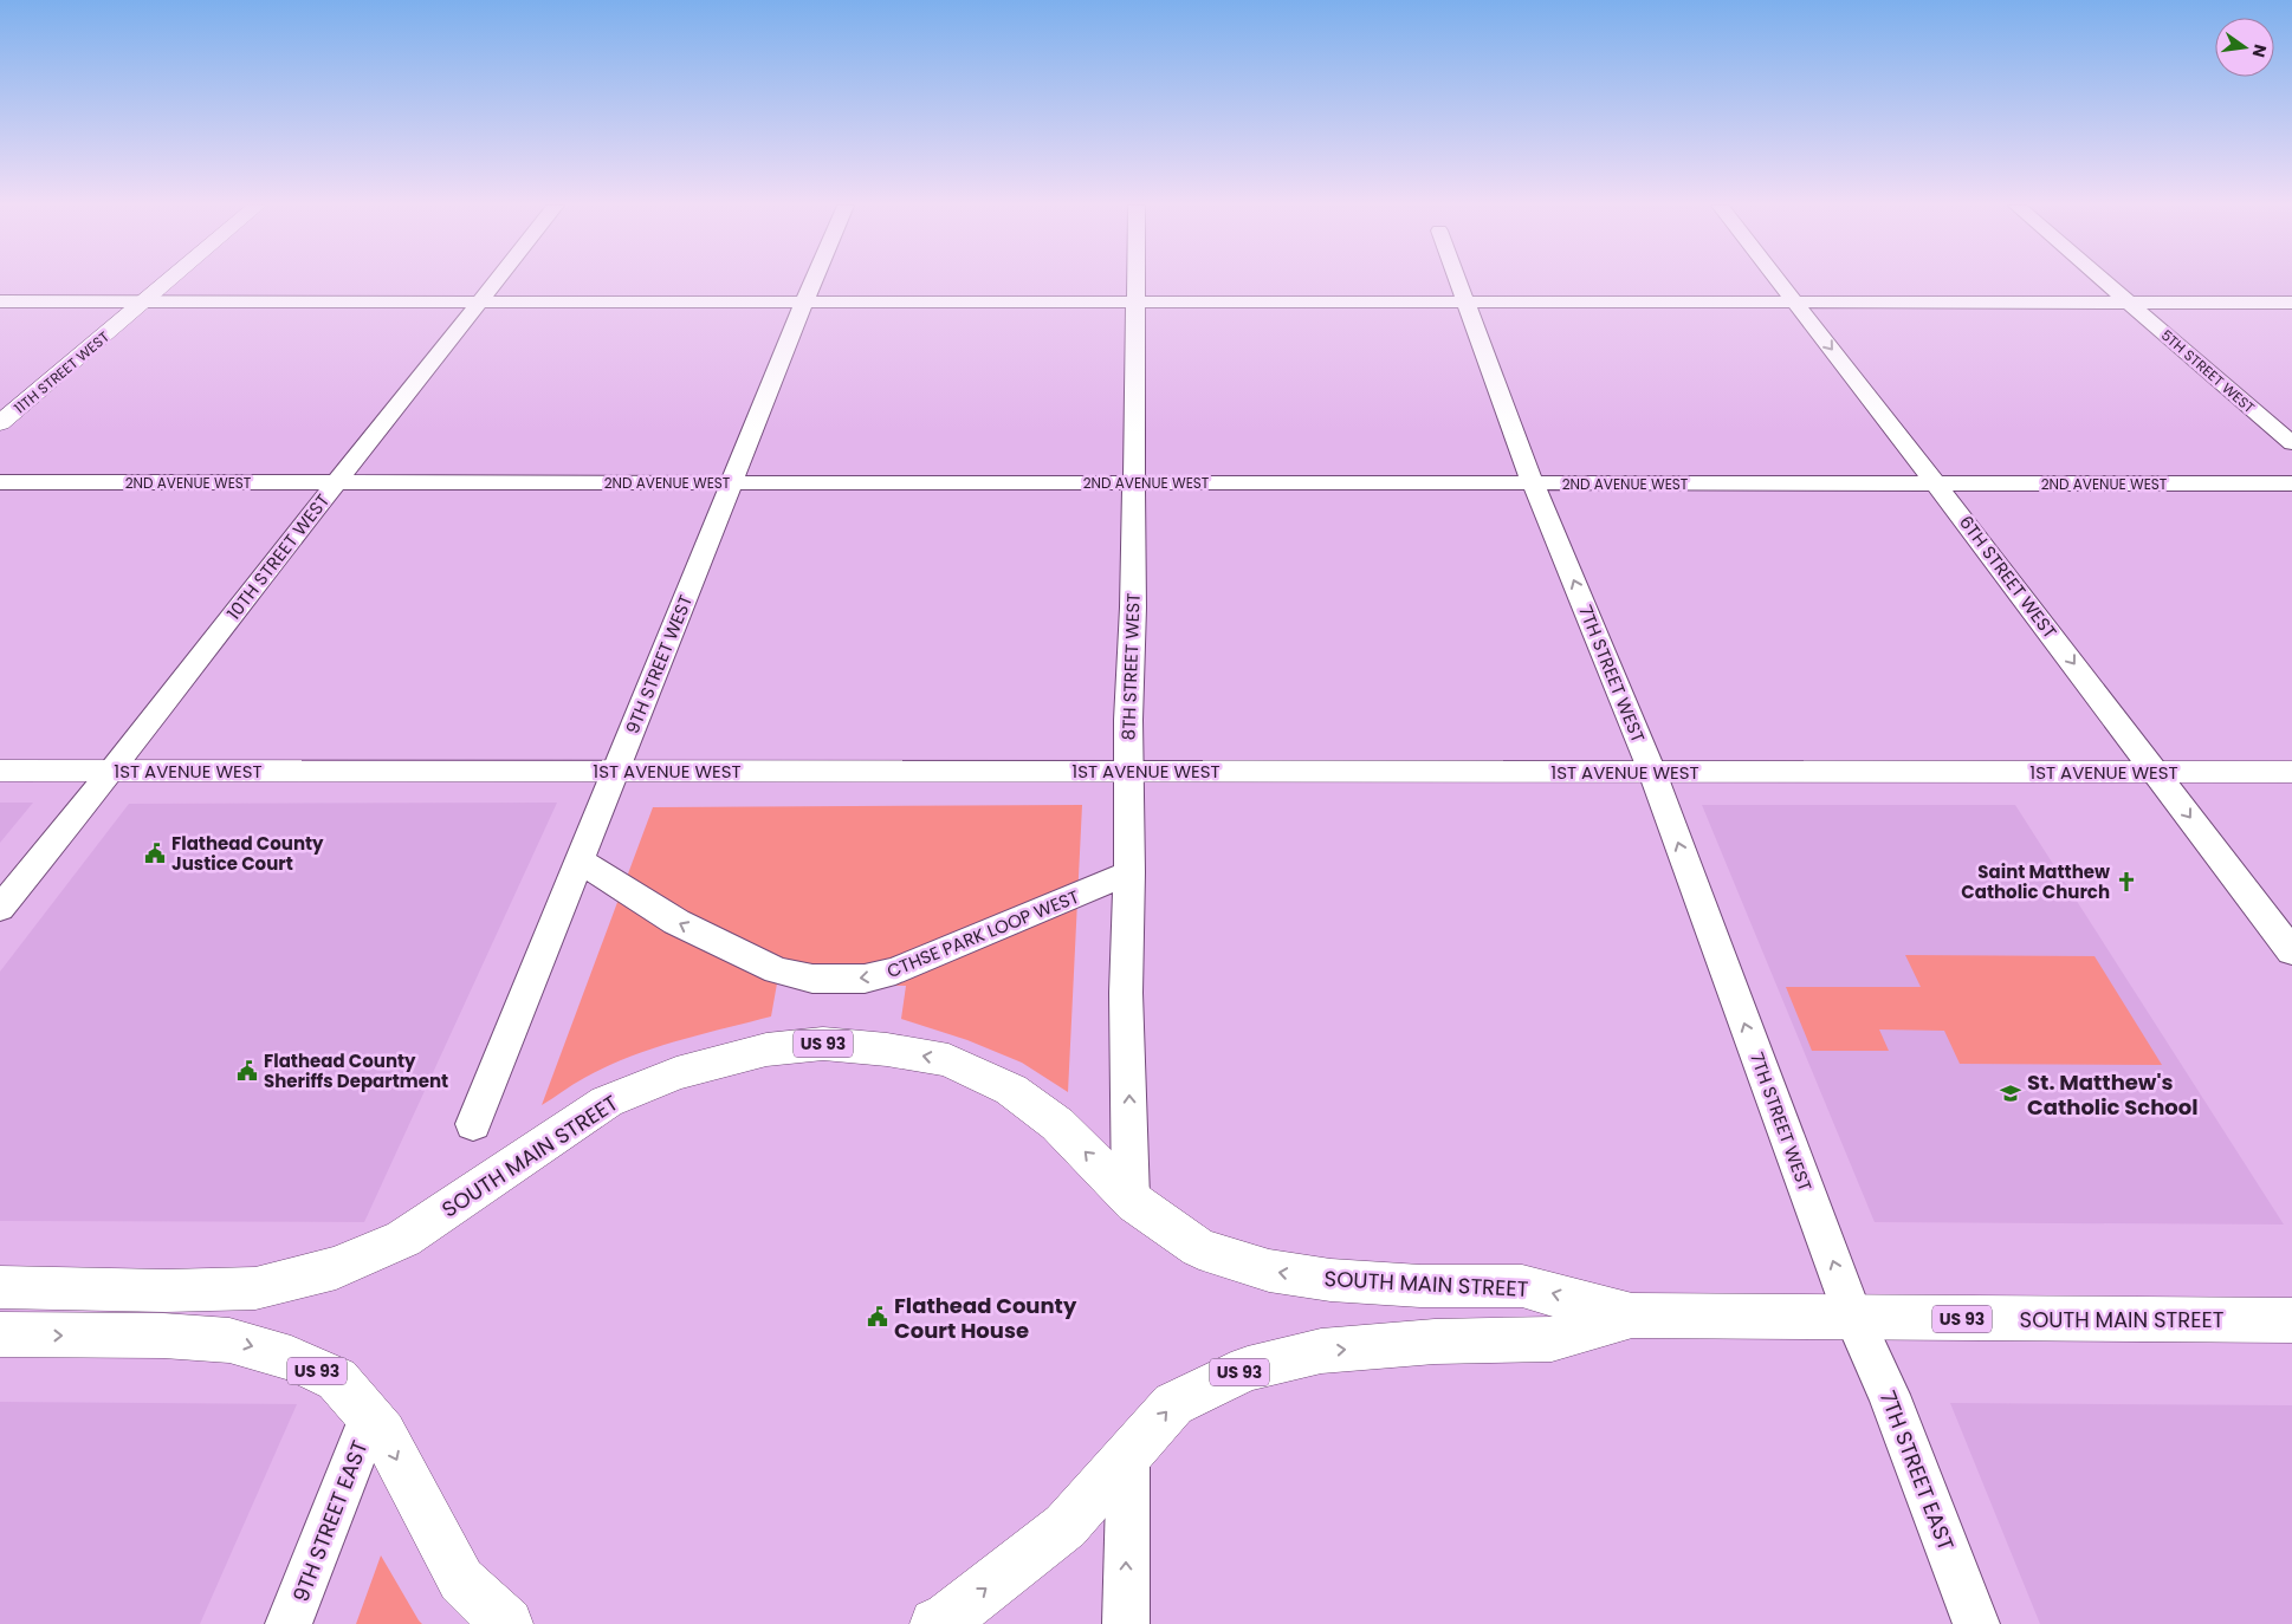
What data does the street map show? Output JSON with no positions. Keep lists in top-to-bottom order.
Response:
{
  "streets": {
    "street": [
      "5TH STREET WEST",
      "11TH STREET WEST",
      "2ND AVENUE WEST",
      "10TH STREET WEST",
      "6TH STREET WEST",
      "9TH STREET WEST",
      "8TH STREET WEST",
      "7TH STREET WEST",
      "1ST AVENUE WEST",
      "CTHSE PARK LOOP WEST",
      "US 93",
      "SOUTH MAIN STREET",
      "7TH STREET EAST",
      "9TH STREET EAST"
    ]
  },
  "crossings": [
    ["2ND AVENUE WEST", "10TH STREET WEST"],
    ["2ND AVENUE WEST", "6TH STREET WEST"],
    ["2ND AVENUE WEST", "9TH STREET WEST"],
    ["2ND AVENUE WEST", "8TH STREET WEST"],
    ["2ND AVENUE WEST", "7TH STREET WEST"],
    ["10TH STREET WEST", "1ST AVENUE WEST"],
    ["6TH STREET WEST", "1ST AVENUE WEST"],
    ["9TH STREET WEST", "1ST AVENUE WEST"],
    ["9TH STREET WEST", "CTHSE PARK LOOP WEST"],
    ["8TH STREET WEST", "1ST AVENUE WEST"],
    ["8TH STREET WEST", "CTHSE PARK LOOP WEST"],
    ["8TH STREET WEST", "SOUTH MAIN STREET"],
    ["7TH STREET WEST", "1ST AVENUE WEST"],
    ["7TH STREET WEST", "SOUTH MAIN STREET"],
    ["7TH STREET WEST", "7TH STREET EAST"],
    ["US 93", "9TH STREET EAST"],
    ["SOUTH MAIN STREET", "7TH STREET EAST"]
  ],
  "one_way": [
    "6TH STREET WEST",
    "8TH STREET WEST",
    "7TH STREET WEST",
    "CTHSE PARK LOOP WEST"
  ],
  "places": {
    "public building": ["Flathead County Justice Court", "Flathead County Sheriffs Department", "Flathead County Court House"],
    "church": ["Saint Matthew Catholic Church"],
    "school or university": ["St. Matthew's Catholic School"]
  },
  "north": "right"
}
